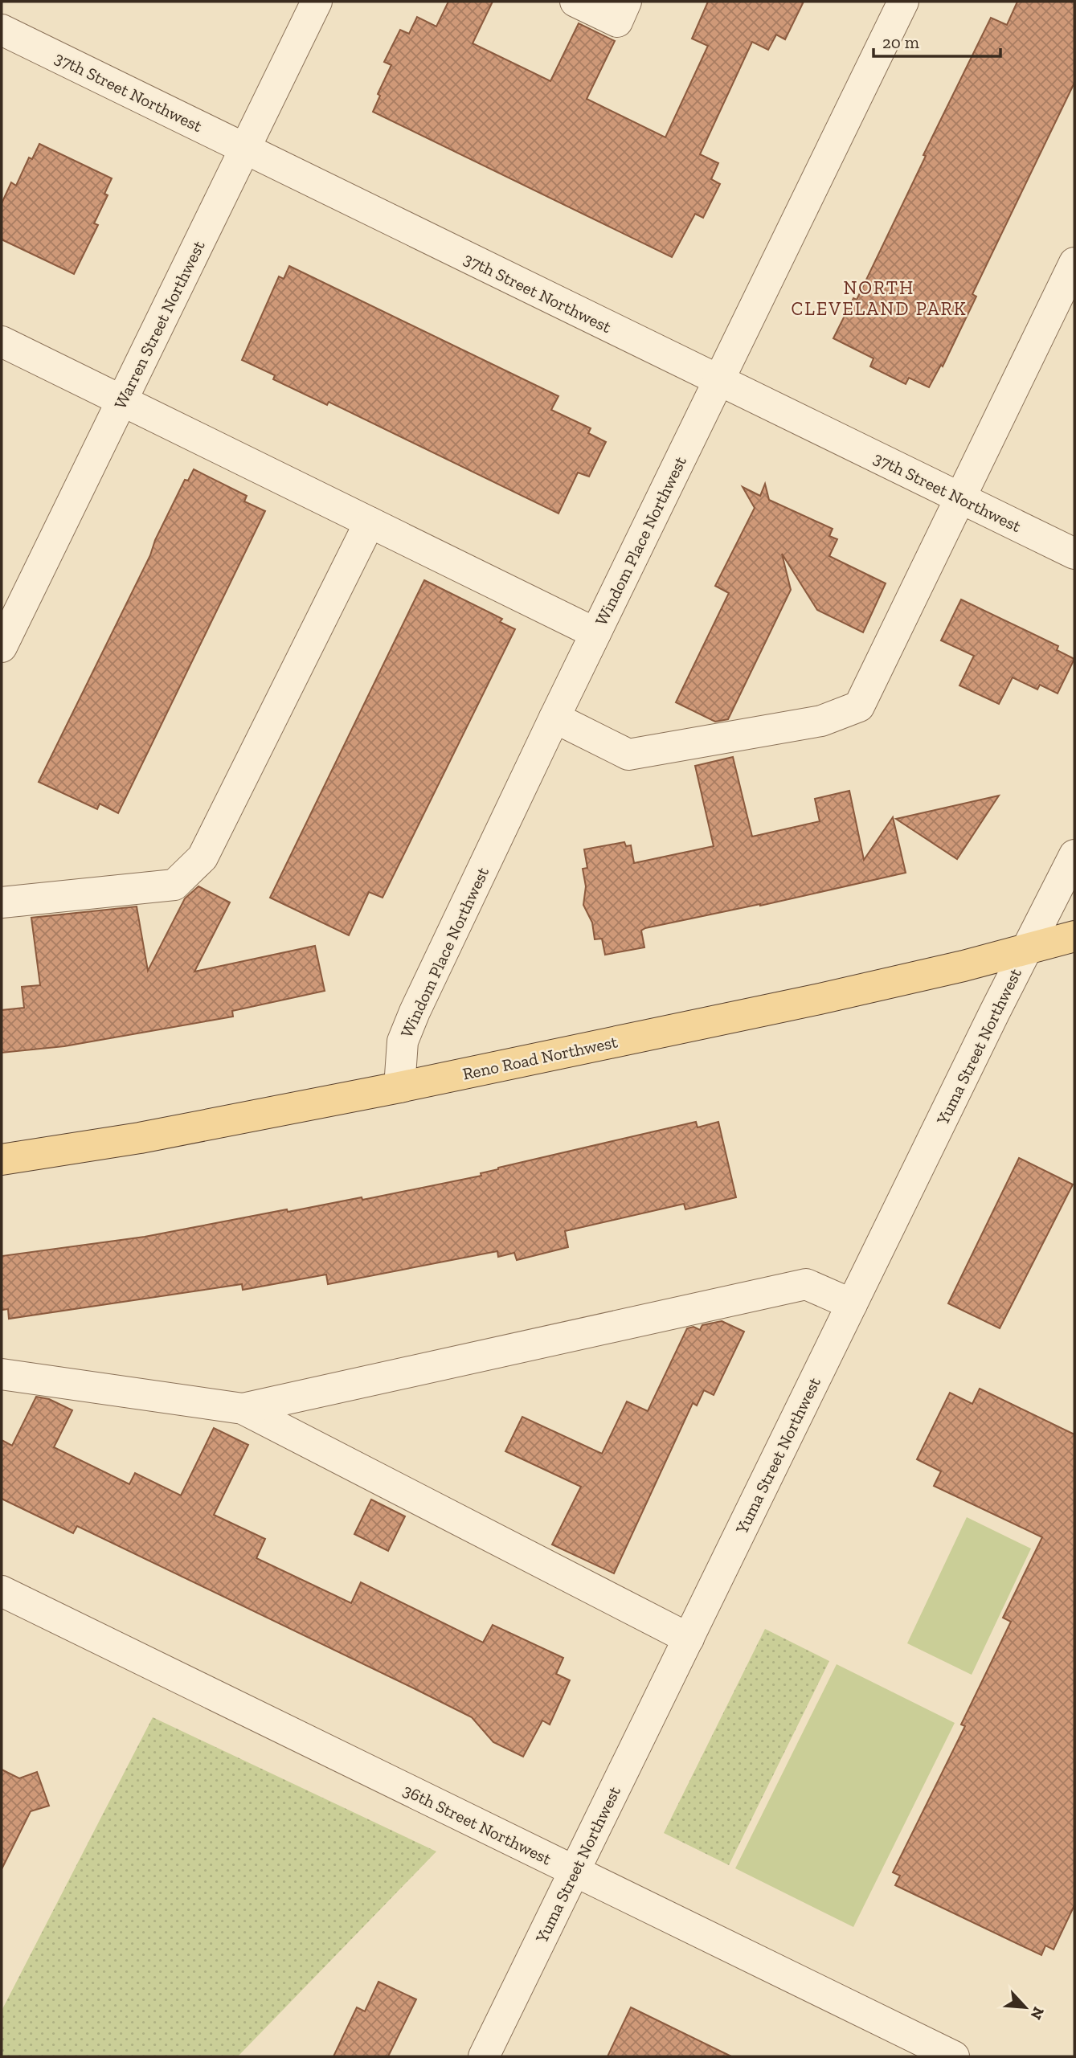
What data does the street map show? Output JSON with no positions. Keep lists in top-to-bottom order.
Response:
{
  "streets": {
    "main road": ["Reno Road Northwest"],
    "street": [
      "37th Street Northwest",
      "Warren Street Northwest",
      "Windom Place Northwest",
      "Yuma Street Northwest",
      "36th Street Northwest"
    ]
  },
  "crossings": [
    ["37th Street Northwest", "Warren Street Northwest"],
    ["37th Street Northwest", "Windom Place Northwest"],
    ["Windom Place Northwest", "Reno Road Northwest"],
    ["Yuma Street Northwest", "Reno Road Northwest"],
    ["Yuma Street Northwest", "36th Street Northwest"]
  ],
  "districts": ["NORTH CLEVELAND PARK"],
  "scale_bar": "20 m",
  "north": "bottom right"
}
